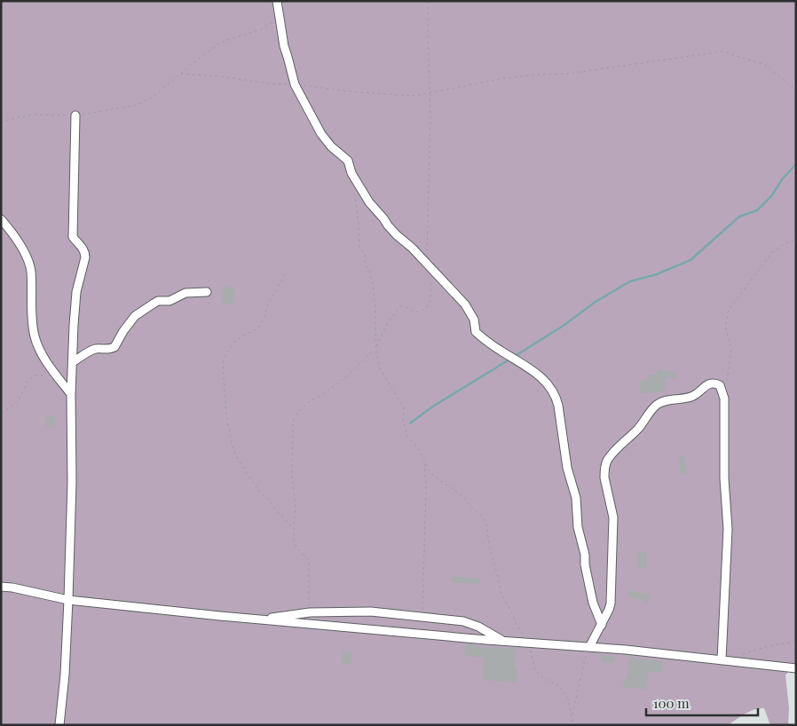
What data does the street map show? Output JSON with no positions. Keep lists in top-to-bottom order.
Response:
{
  "scale_bar": "100 m"
}
